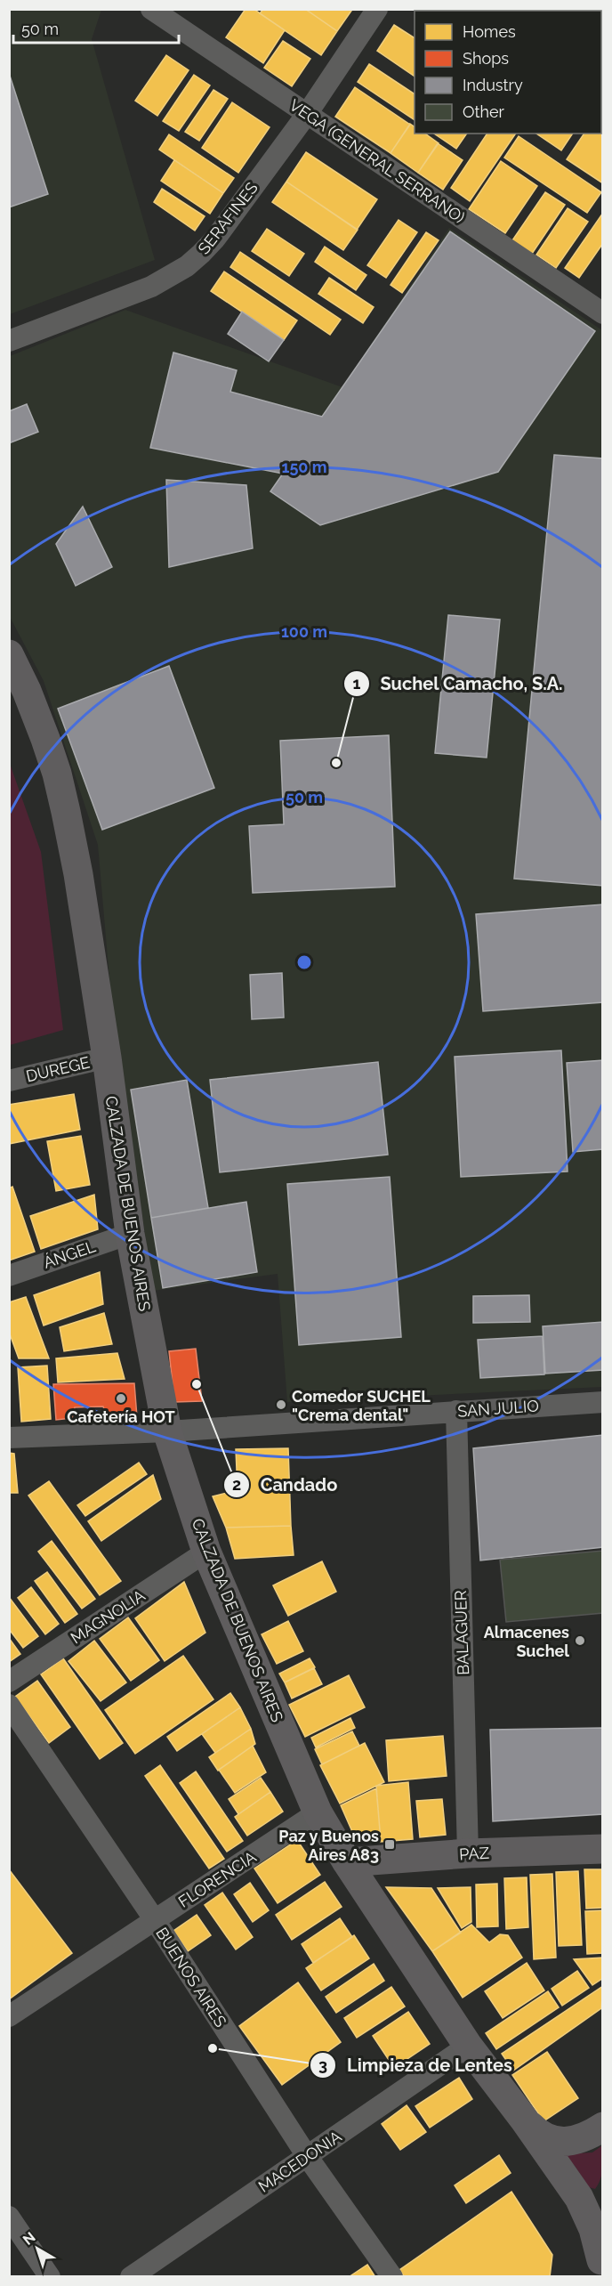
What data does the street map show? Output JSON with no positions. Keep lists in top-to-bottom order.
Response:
{
  "streets": {
    "street": [
      "VEGA (GENERAL SERRANO)",
      "SERAFINES",
      "DUREGE",
      "CALZADA DE BUENOS AIRES",
      "ÁNGEL",
      "SAN JULIO",
      "MAGNOLIA",
      "BALAGUER",
      "PAZ",
      "FLORENCIA",
      "BUENOS AIRES",
      "MACEDONIA"
    ]
  },
  "crossings": [
    ["VEGA (GENERAL SERRANO)", "SERAFINES"],
    ["DUREGE", "CALZADA DE BUENOS AIRES"],
    ["CALZADA DE BUENOS AIRES", "ÁNGEL"],
    ["CALZADA DE BUENOS AIRES", "SAN JULIO"],
    ["CALZADA DE BUENOS AIRES", "MAGNOLIA"],
    ["CALZADA DE BUENOS AIRES", "PAZ"],
    ["CALZADA DE BUENOS AIRES", "FLORENCIA"],
    ["CALZADA DE BUENOS AIRES", "MACEDONIA"],
    ["SAN JULIO", "BALAGUER"],
    ["BALAGUER", "PAZ"],
    ["FLORENCIA", "BUENOS AIRES"],
    ["BUENOS AIRES", "MACEDONIA"]
  ],
  "places": {
    "other": [
      "Suchel Camacho, S.A.",
      "Candado",
      "Cafetería HOT",
      "Comedor SUCHEL \"Crema dental\"",
      "Almacenes Suchel",
      "Limpieza de Lentes"
    ],
    "transit": ["Paz y Buenos Aires A83"]
  },
  "legend": [
    "Homes",
    "Shops",
    "Industry",
    "Other"
  ],
  "scale_bar": "50 m",
  "north": "top left",
  "rings": ["150 m", "100 m", "50 m"]
}
